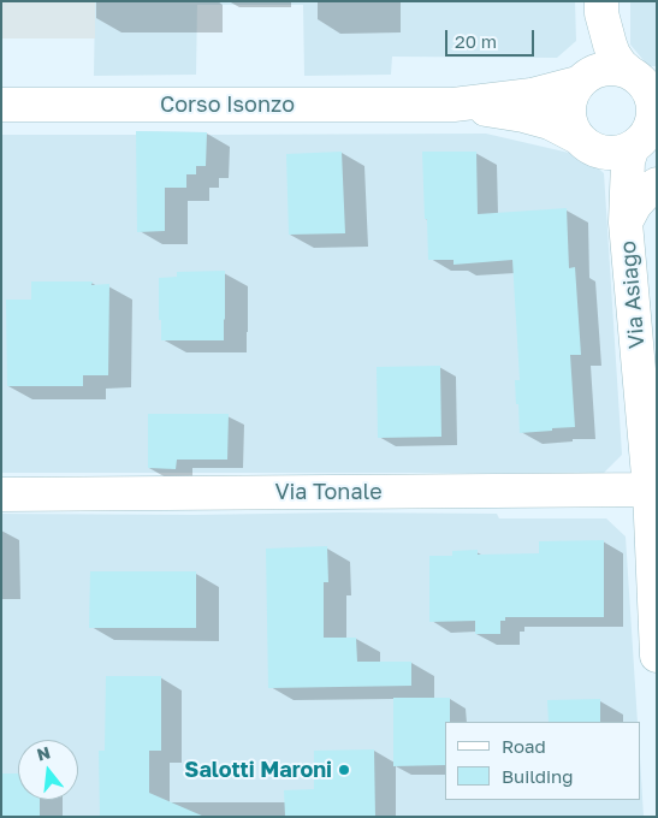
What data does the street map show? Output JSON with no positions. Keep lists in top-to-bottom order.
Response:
{
  "streets": {
    "street": ["Corso Isonzo", "Via Asiago", "Via Tonale"]
  },
  "crossings": [
    ["Corso Isonzo", "Via Asiago"],
    ["Via Asiago", "Via Tonale"]
  ],
  "places": ["Salotti Maroni"],
  "legend": ["Road", "Building"],
  "scale_bar": "20 m",
  "north": "top"
}
